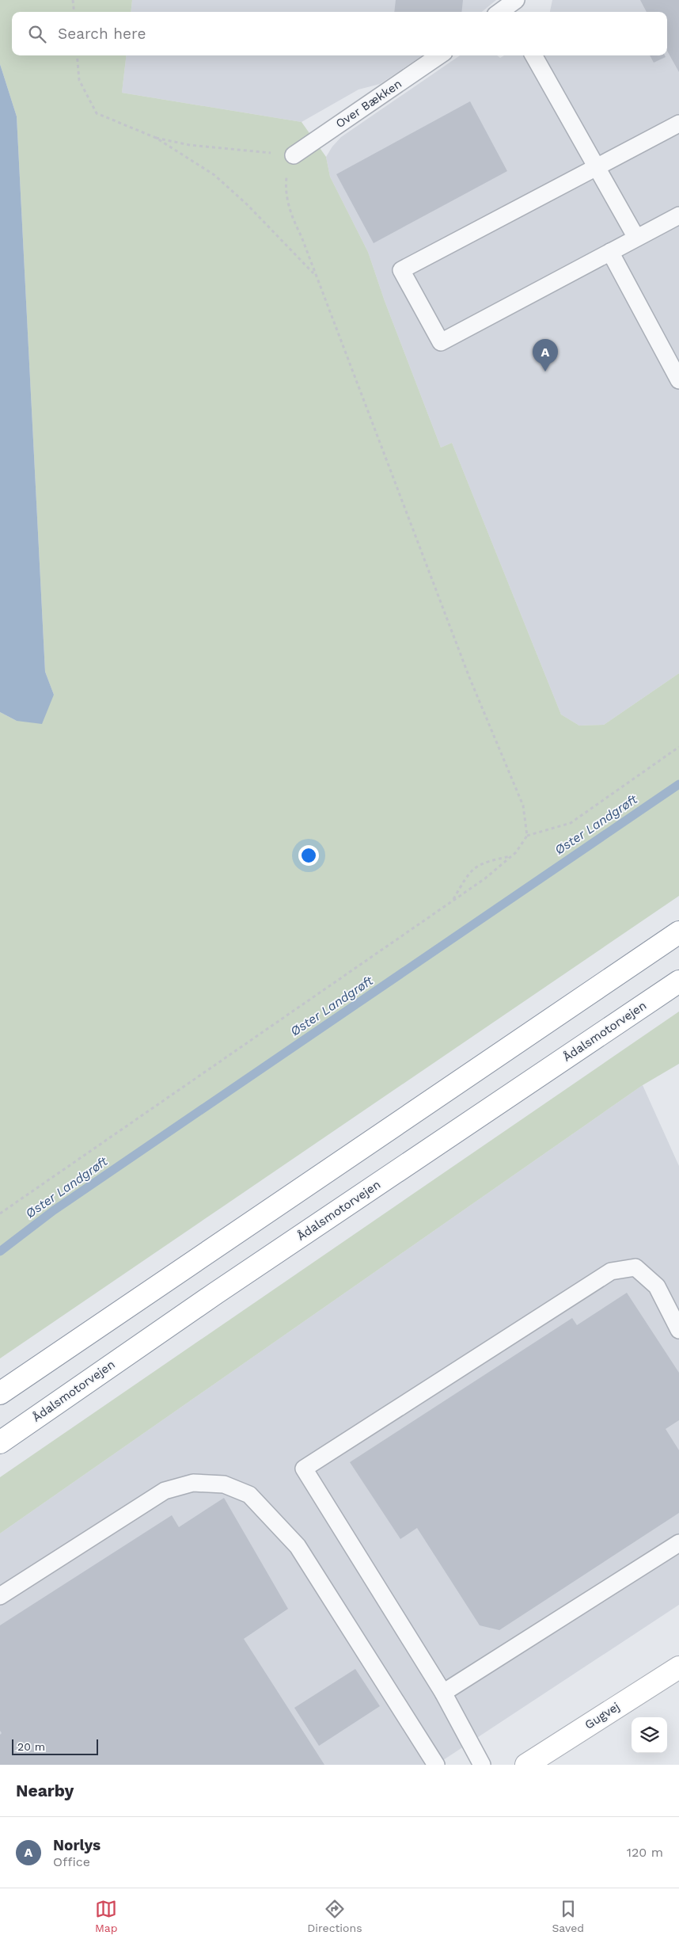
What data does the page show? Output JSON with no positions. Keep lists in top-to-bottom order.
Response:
{
  "streets": {
    "main road": ["Ådalsmotorvejen", "Gugvej"],
    "lane": ["Over Bækken"]
  },
  "water": ["Øster Landgrøft"],
  "scale_bar": "20 m",
  "page": {
    "search": "Search here",
    "pins": "A",
    "scale": "20 m",
    "heading": "Nearby",
    "list": [
      {
        "mark": "A",
        "name": "Norlys",
        "note": "Office",
        "value": "120 m"
      }
    ],
    "nav": ["Map", "Directions", "Saved"]
  }
}
